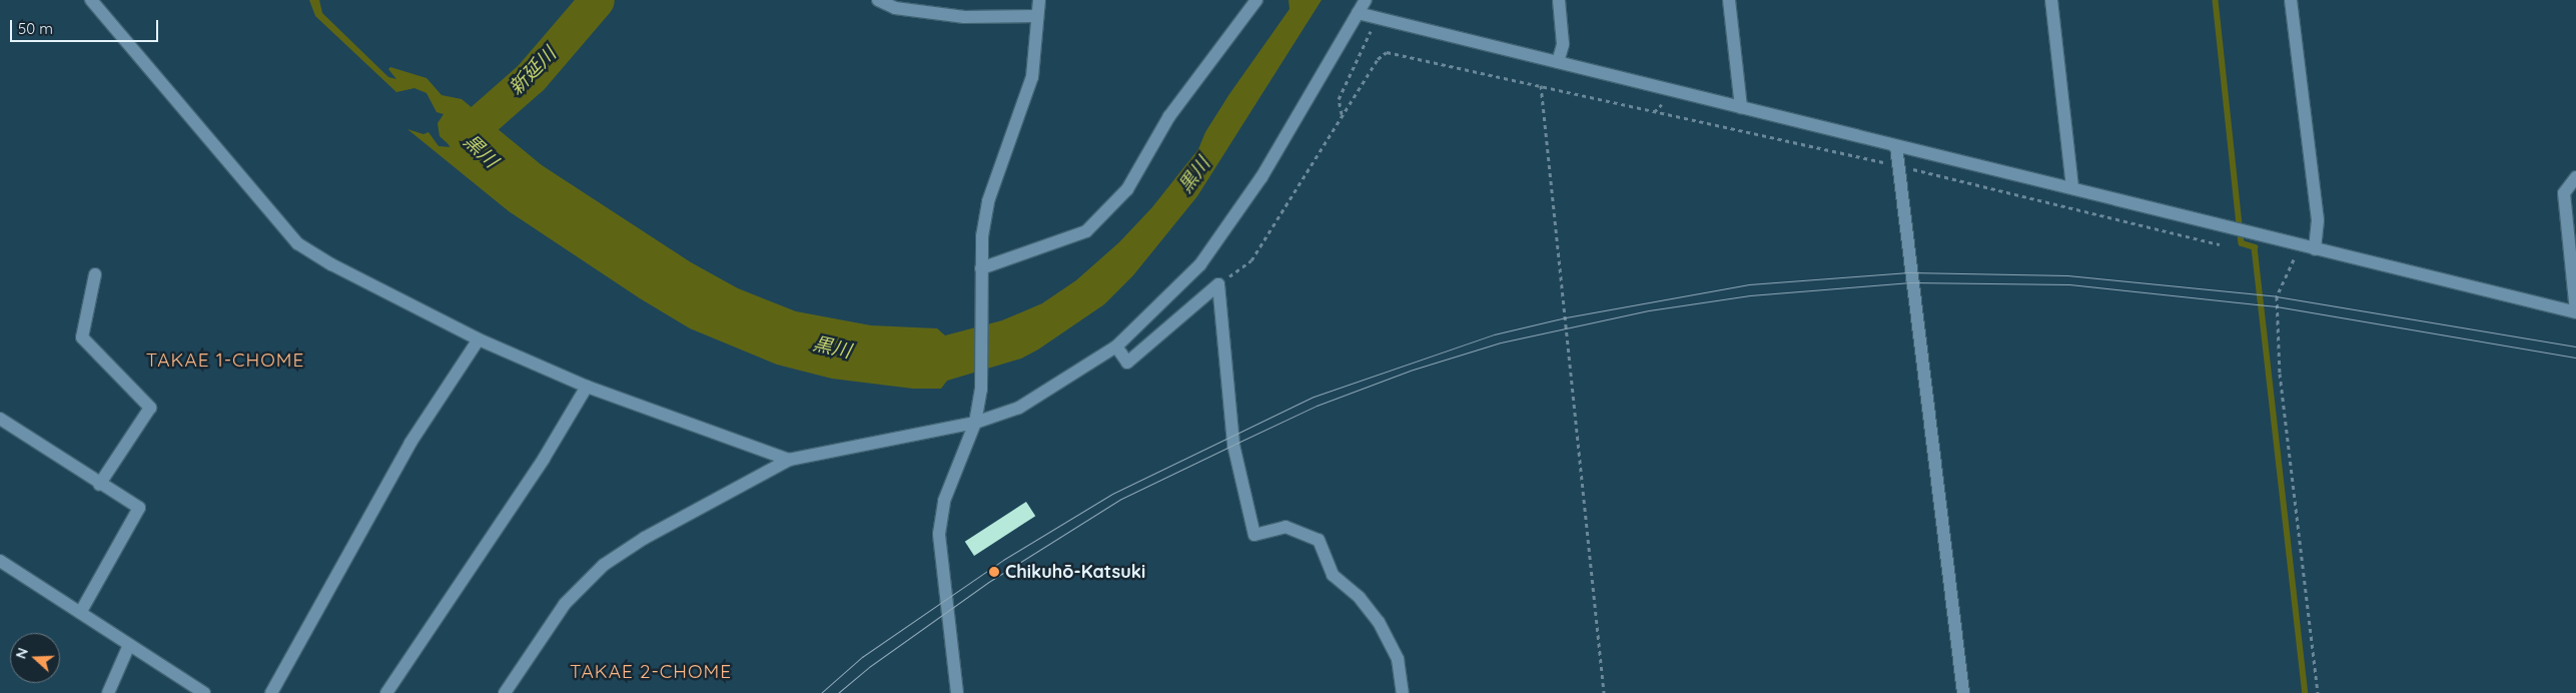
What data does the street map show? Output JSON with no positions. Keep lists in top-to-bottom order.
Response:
{
  "districts": ["TAKAE 1-CHOME", "TAKAE 2-CHOME"],
  "water": ["新延川", "黒川"],
  "places": ["Chikuhō-Katsuki"],
  "scale_bar": "50 m",
  "north": "left"
}
